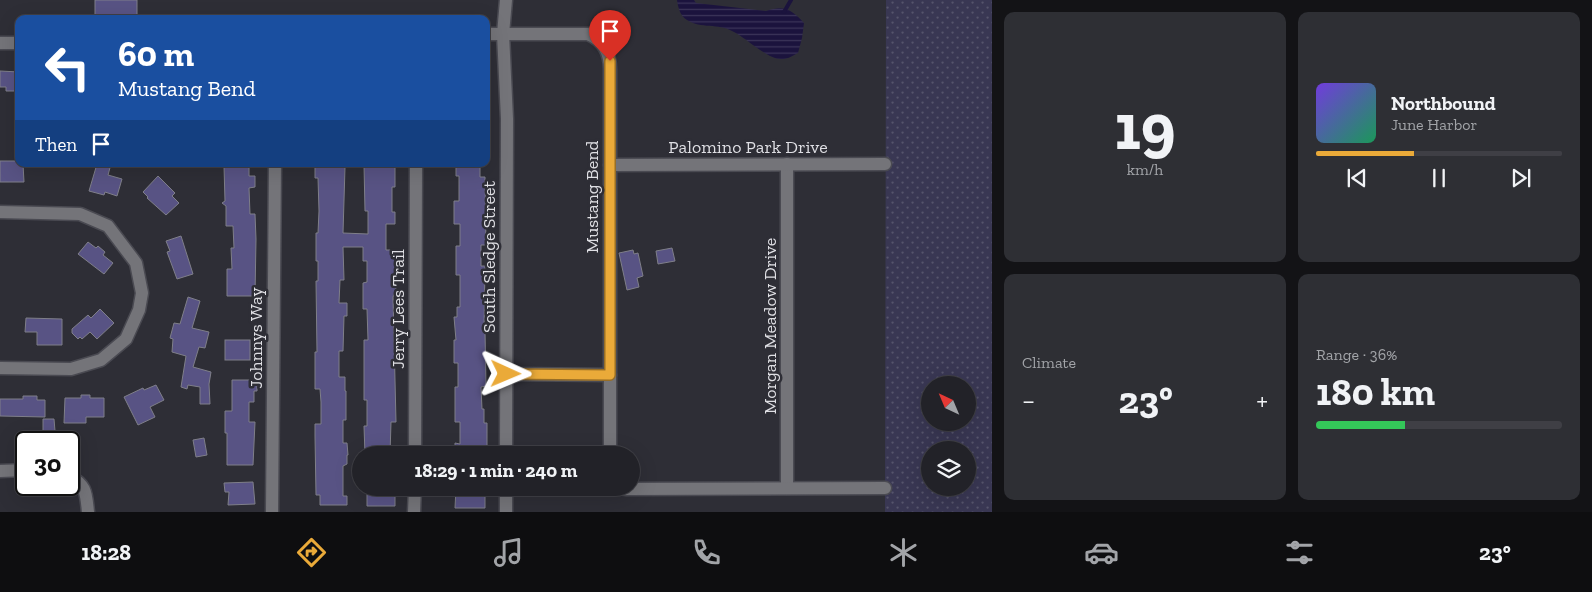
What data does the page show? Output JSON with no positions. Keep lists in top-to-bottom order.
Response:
{
  "streets": {
    "street": [
      "Palomino Park Drive",
      "Mustang Bend",
      "South Sledge Street",
      "Jerry Lees Trail",
      "Morgan Meadow Drive",
      "Johnnys Way"
    ]
  },
  "crossings": [
    ["Palomino Park Drive", "Mustang Bend"],
    ["Palomino Park Drive", "Morgan Meadow Drive"],
    ["Mustang Bend", "South Sledge Street"]
  ],
  "north": "top left",
  "page": {
    "tile": [
      ["19", "km/h"],
      "Climate",
      ["Range · 36%", "180 km"]
    ],
    "turn": ["60 m", "Mustang Bend"],
    "song": ["Northbound", "June Harbor"],
    "then": "Then",
    "heat": ["−", "23°", "+"],
    "limit": "30",
    "trip": "18:29 · 1 min · 240 m",
    "tabs": ["18:28", "23°"]
  }
}
